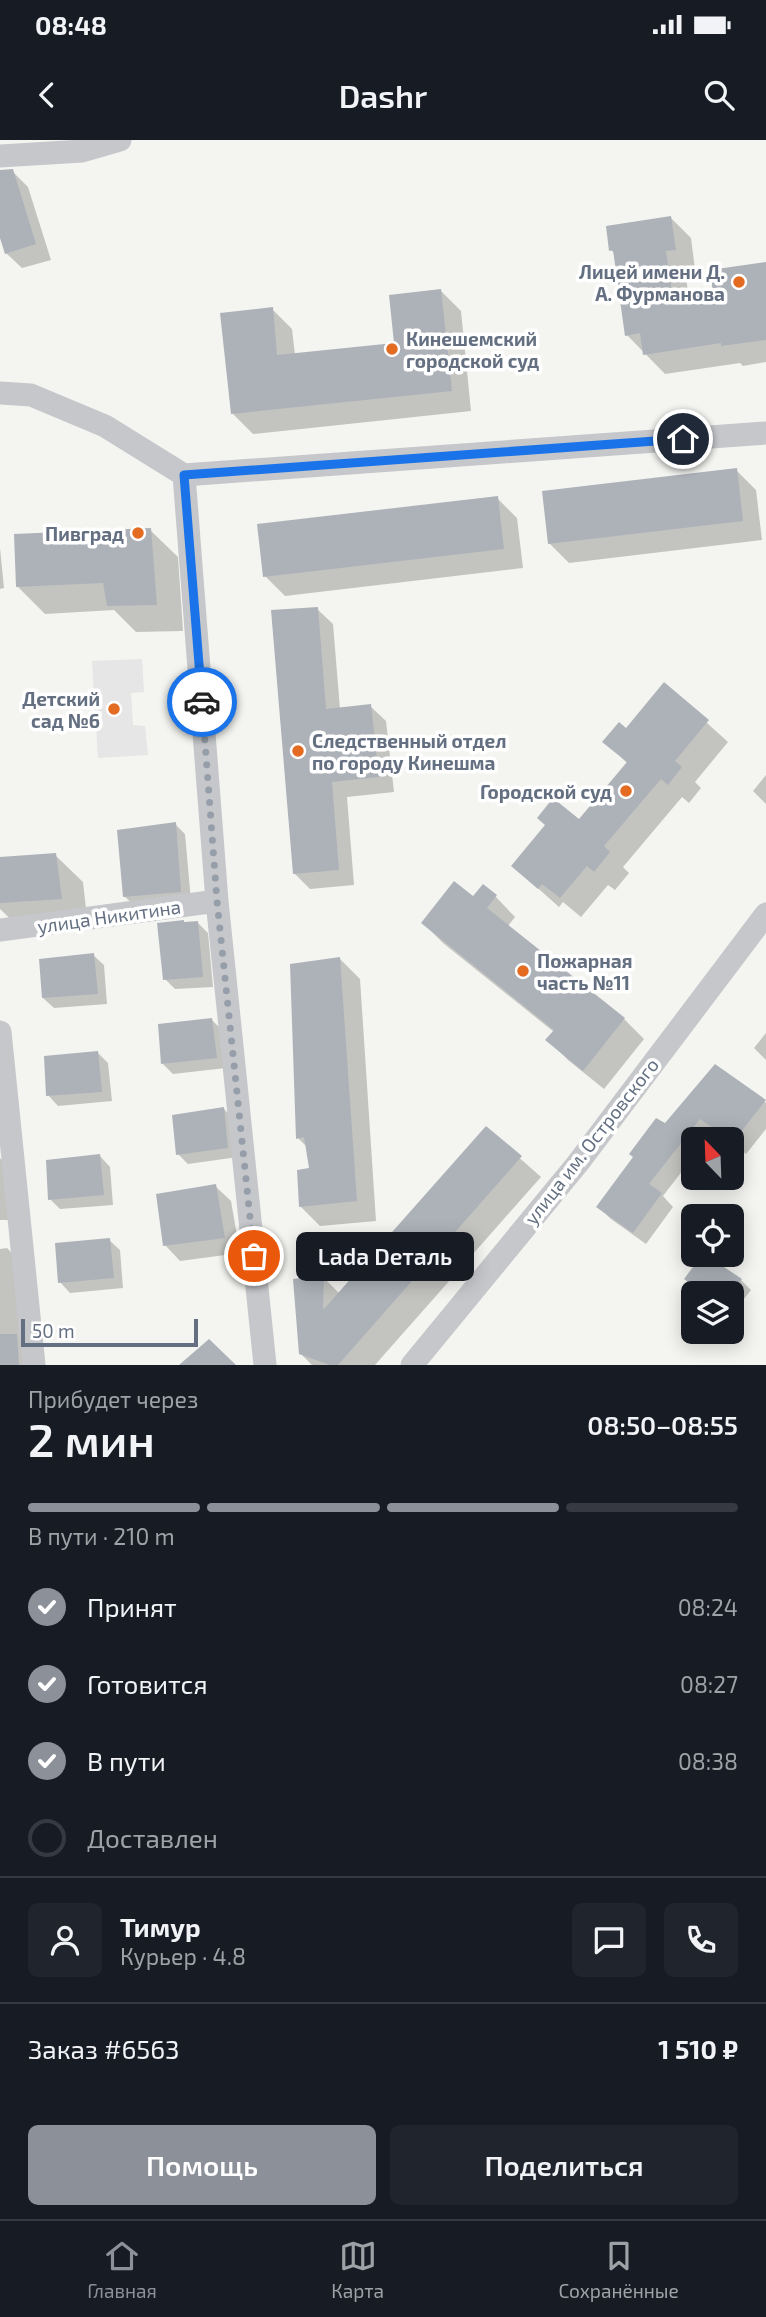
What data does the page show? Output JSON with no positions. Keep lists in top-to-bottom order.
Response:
{
  "streets": {
    "street": ["улица Никитина", "улица им. Островского"]
  },
  "places": [
    "Лицей имени Д. А. Фурманова",
    "Кинешемский городской суд",
    "Пивград",
    "Детский сад №6",
    "Следственный отдел по городу Кинешма",
    "Городской суд",
    "Пожарная часть №11",
    "Lada Dеталь"
  ],
  "scale_bar": "50 m",
  "north": "top left",
  "page": {
    "status": "08:48",
    "header": "Dashr",
    "bubble": "Lada Dеталь",
    "scale": "50 m",
    "heading": ["2 мин", "Прибудет через", "08:50–08:55"],
    "panel": [
      "Тимур",
      "Курьер · 4.8",
      "Заказ #6563",
      "1 510 ₽"
    ],
    "bar": "В пути · 210 m",
    "list": [
      ["Принят", "08:24"],
      ["Готовится", "08:27"],
      ["В пути", "08:38"],
      "Доставлен"
    ],
    "buttons": ["Помощь", "Поделиться"],
    "tabs": ["Главная", "Карта", "Сохранённые"]
  }
}
